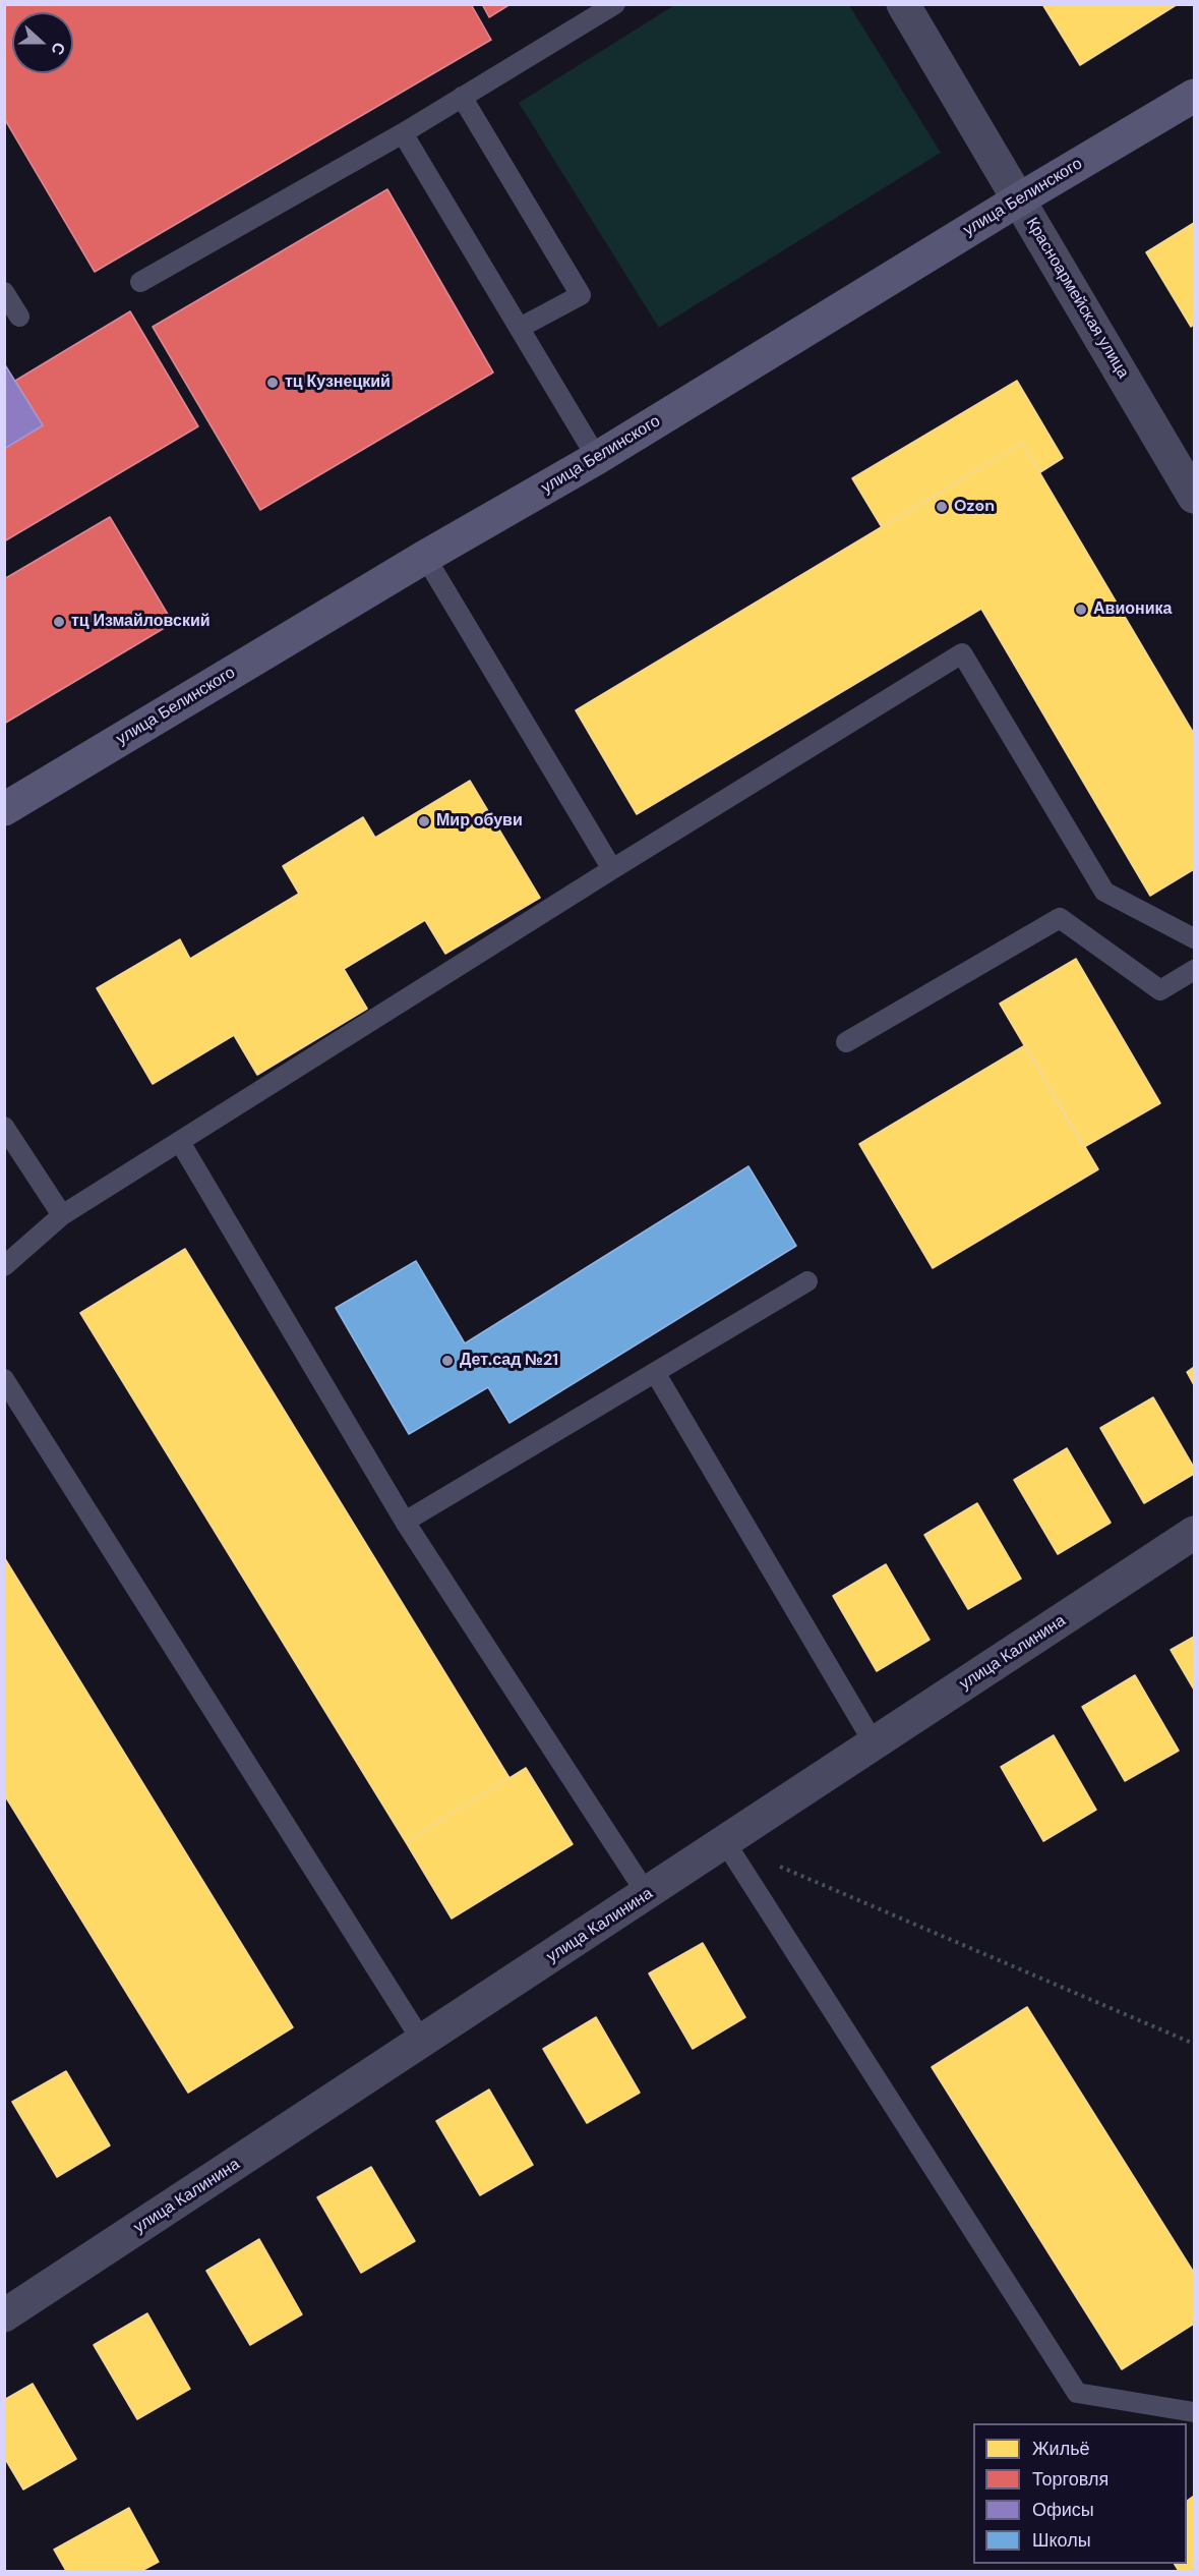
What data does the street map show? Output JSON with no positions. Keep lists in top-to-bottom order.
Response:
{
  "streets": {
    "street": ["улица Белинского", "Красноармейская улица", "улица Калинина"]
  },
  "crossings": [
    ["улица Белинского", "Красноармейская улица"]
  ],
  "places": [
    "тц Кузнецкий",
    "Ozon",
    "Авионика",
    "тц Измайловский",
    "Мир обуви",
    "Дет.сад №21"
  ],
  "legend": [
    "Жильё",
    "Торговля",
    "Офисы",
    "Школы"
  ],
  "north": "right"
}
